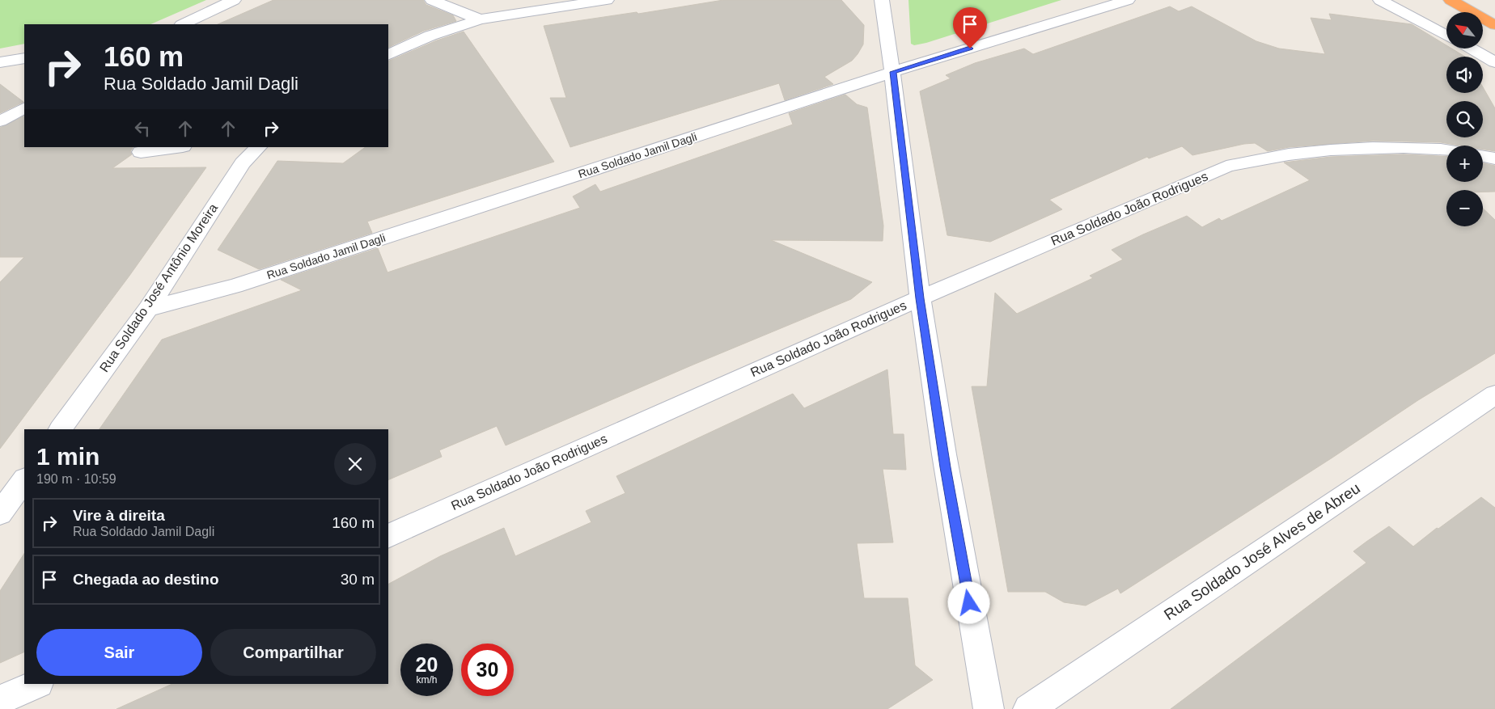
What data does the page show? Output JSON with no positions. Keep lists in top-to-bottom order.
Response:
{
  "streets": {
    "street": [
      "Rua Soldado Jamil Dagli",
      "Rua Soldado João Rodrigues",
      "Rua Soldado José Antônio Moreira",
      "Rua Soldado José Alves de Abreu"
    ]
  },
  "crossings": [
    ["Rua Soldado Jamil Dagli", "Rua Soldado José Antônio Moreira"]
  ],
  "north": "top left",
  "page": {
    "map_buttons": ["+", "−"],
    "turn": ["160 m", "Rua Soldado Jamil Dagli"],
    "heading": ["1 min", "190 m · 10:59"],
    "list": [
      {
        "name": "Vire à direita",
        "note": "Rua Soldado Jamil Dagli",
        "value": "160 m"
      },
      {
        "name": "Chegada ao destino",
        "value": "30 m"
      }
    ],
    "buttons": ["Sair", "Compartilhar"],
    "speed": "20 km/h",
    "limit": "30"
  }
}
